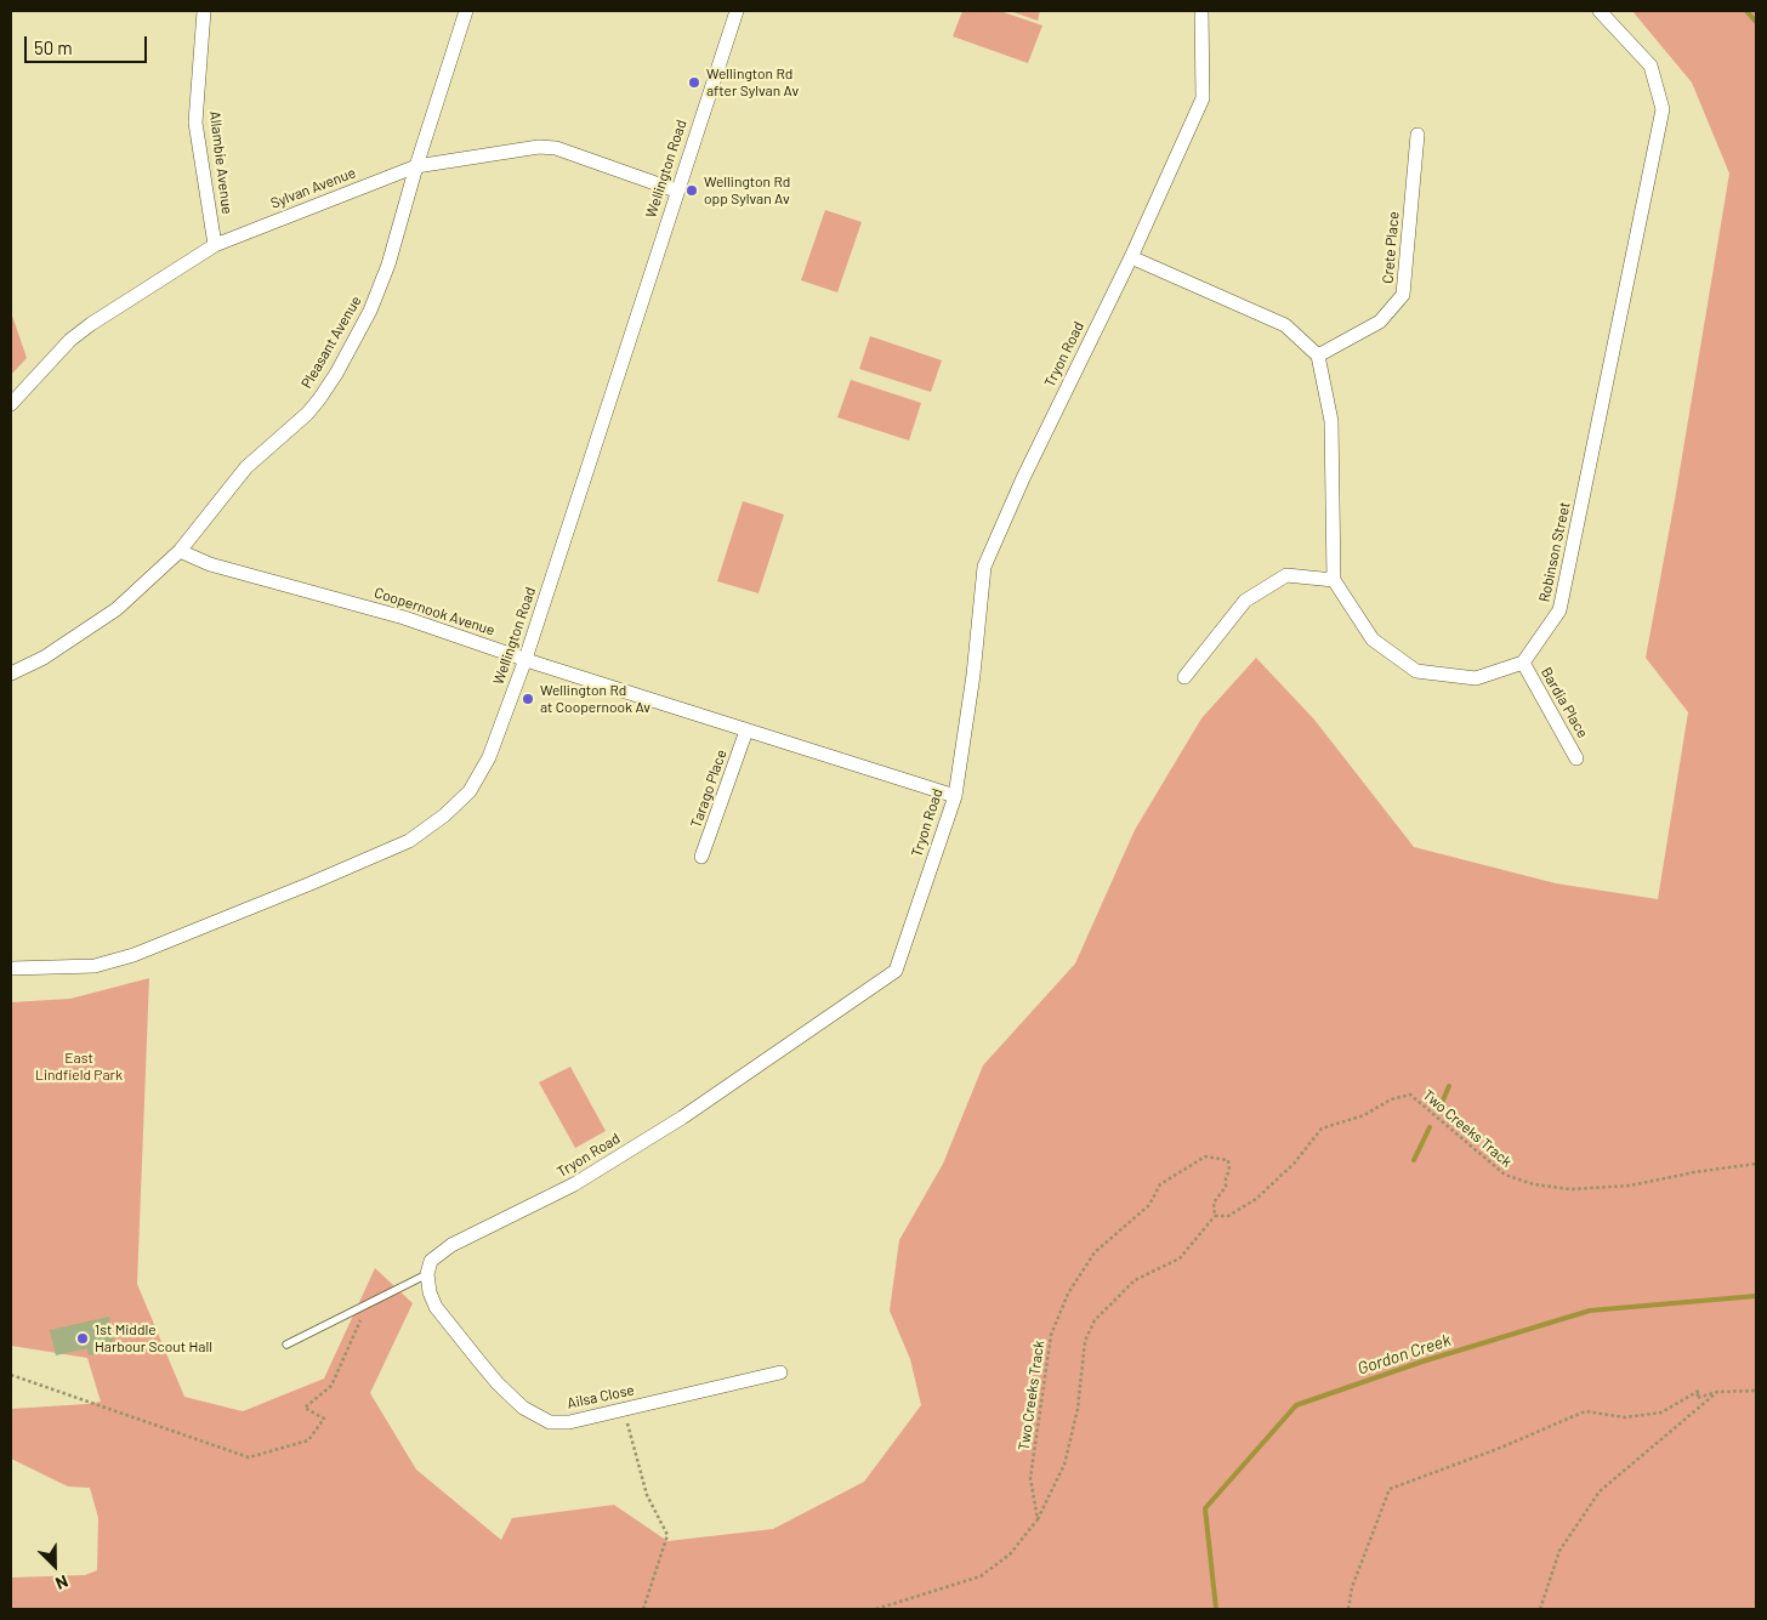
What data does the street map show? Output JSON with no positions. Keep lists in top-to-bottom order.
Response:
{
  "streets": {
    "street": [
      "Allambie Avenue",
      "Wellington Road",
      "Sylvan Avenue",
      "Crete Place",
      "Pleasant Avenue",
      "Tryon Road",
      "Robinson Street",
      "Coopernook Avenue",
      "Bardia Place",
      "Tarago Place",
      "Ailsa Close"
    ],
    "path": ["Two Creeks Track"]
  },
  "crossings": [
    ["Allambie Avenue", "Sylvan Avenue"],
    ["Wellington Road", "Sylvan Avenue"],
    ["Wellington Road", "Coopernook Avenue"],
    ["Sylvan Avenue", "Pleasant Avenue"],
    ["Pleasant Avenue", "Coopernook Avenue"],
    ["Tryon Road", "Coopernook Avenue"],
    ["Tryon Road", "Ailsa Close"],
    ["Robinson Street", "Bardia Place"],
    ["Coopernook Avenue", "Tarago Place"]
  ],
  "water": ["Gordon Creek"],
  "parks": ["East Lindfield Park"],
  "places": [
    "Wellington Rd after Sylvan Av",
    "Wellington Rd opp Sylvan Av",
    "Wellington Rd at Coopernook Av",
    "1st Middle Harbour Scout Hall"
  ],
  "scale_bar": "50 m",
  "north": "bottom right"
}
